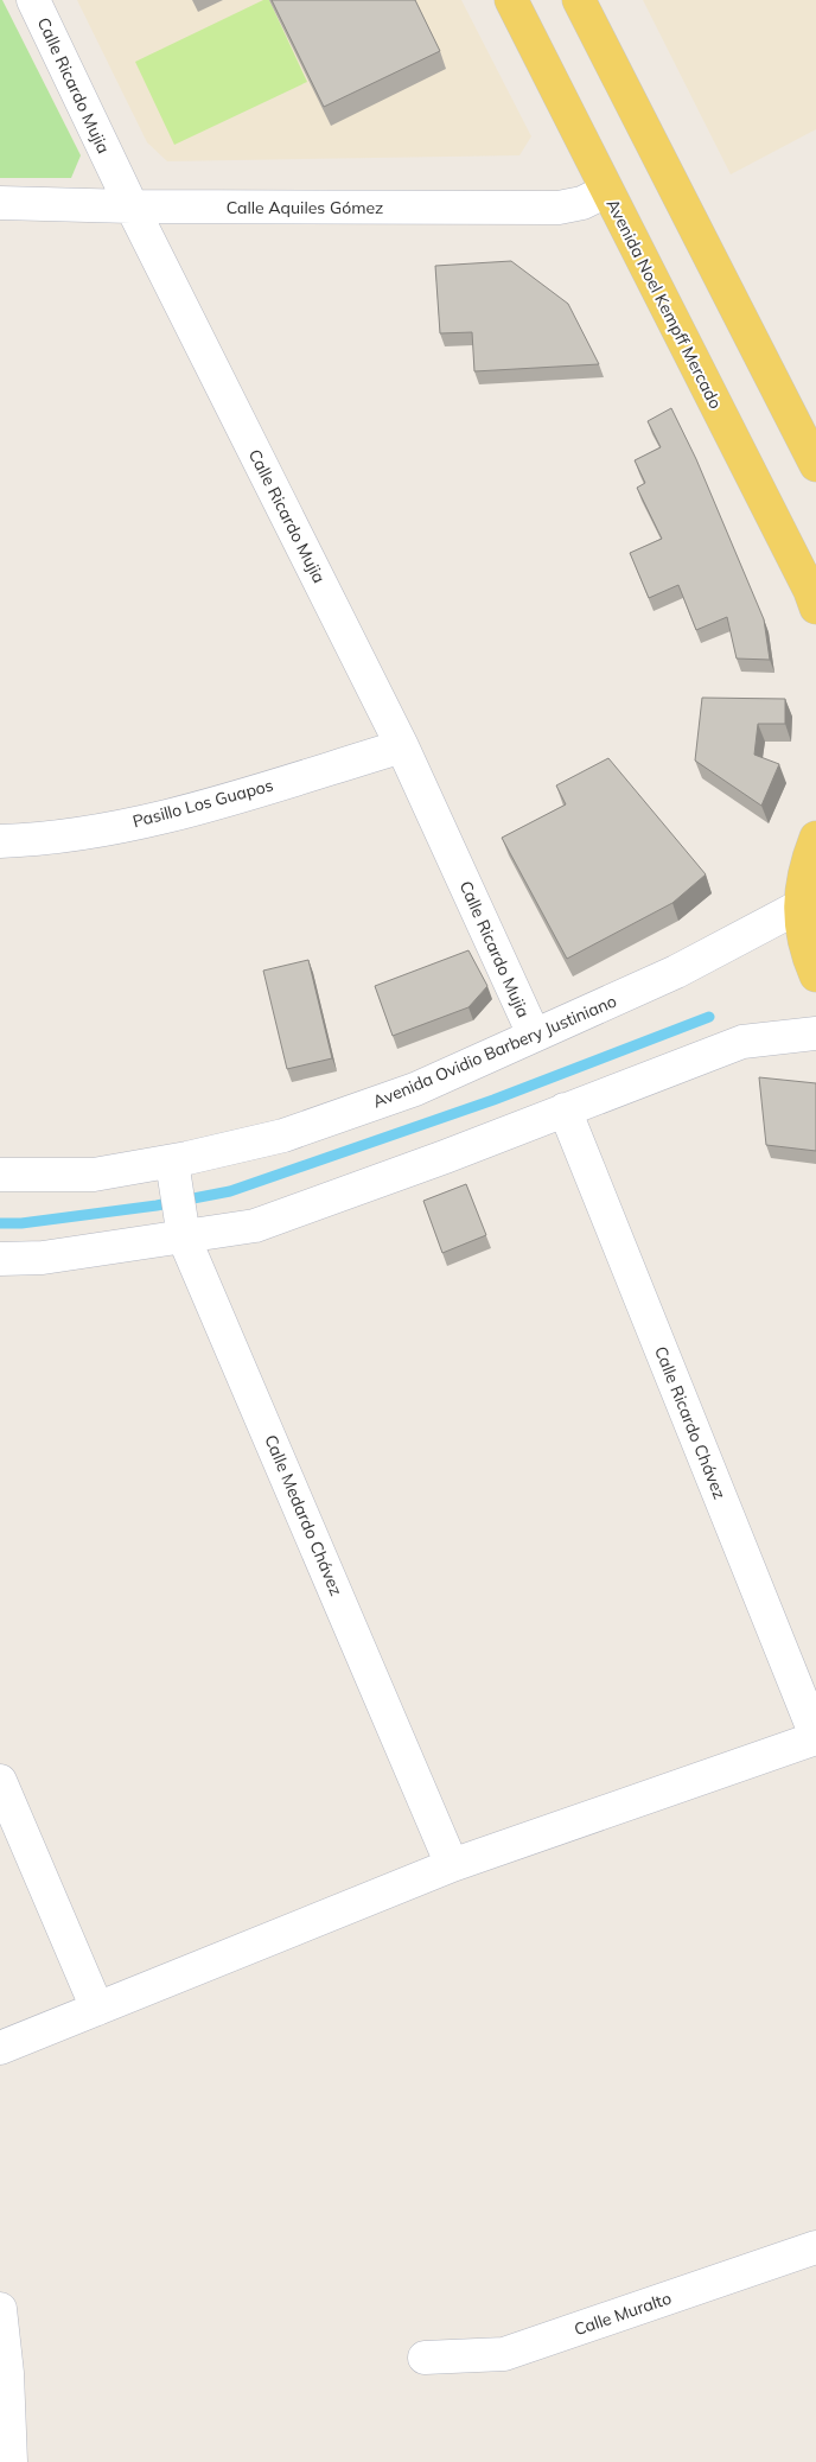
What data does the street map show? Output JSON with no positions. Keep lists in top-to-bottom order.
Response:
{
  "streets": {
    "main road": ["Avenida Noel Kempff Mercado"],
    "street": [
      "Calle Ricardo Mujia",
      "Calle Aquiles Gómez",
      "Pasillo Los Guapos",
      "Avenida Ovidio Barbery Justiniano",
      "Calle Ricardo Chávez",
      "Calle Medardo Chávez",
      "Calle Muralto"
    ]
  },
  "crossings": [
    ["Calle Ricardo Mujia", "Calle Aquiles Gómez"],
    ["Calle Ricardo Mujia", "Pasillo Los Guapos"],
    ["Calle Ricardo Mujia", "Avenida Ovidio Barbery Justiniano"],
    ["Calle Aquiles Gómez", "Avenida Noel Kempff Mercado"],
    ["Avenida Ovidio Barbery Justiniano", "Calle Ricardo Chávez"],
    ["Avenida Ovidio Barbery Justiniano", "Calle Medardo Chávez"]
  ]
}
